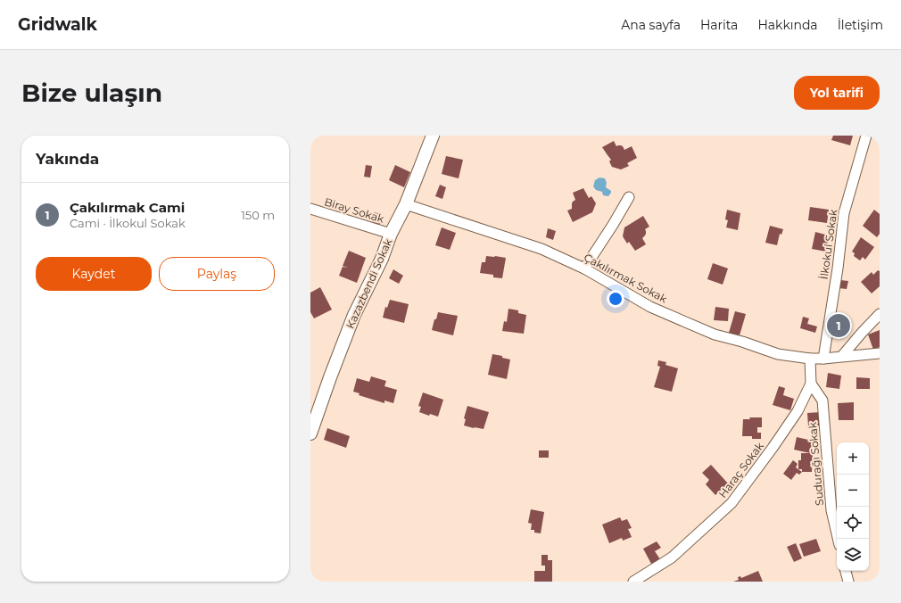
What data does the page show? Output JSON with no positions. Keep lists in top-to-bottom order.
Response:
{
  "streets": {
    "street": [
      "Biray Sokak",
      "İlkokul Sokak",
      "Çakılırmak Sokak",
      "Kazazbendi Sokak",
      "Sudurağı Sokak",
      "Haraç Sokak"
    ]
  },
  "crossings": [
    ["Biray Sokak", "Kazazbendi Sokak"],
    ["İlkokul Sokak", "Çakılırmak Sokak"],
    ["Çakılırmak Sokak", "Kazazbendi Sokak"],
    ["Çakılırmak Sokak", "Haraç Sokak"],
    ["Sudurağı Sokak", "Haraç Sokak"]
  ],
  "page": {
    "header": "Gridwalk",
    "nav": [
      "Ana sayfa",
      "Harita",
      "Hakkında",
      "İletişim"
    ],
    "buttons": [
      "Yol tarifi",
      ["Kaydet", "Paylaş"]
    ],
    "title": "Bize ulaşın",
    "heading": "Yakında",
    "list": [
      {
        "mark": "1",
        "name": "Çakılırmak Cami",
        "note": "Cami · İlkokul Sokak",
        "value": "150 m"
      }
    ],
    "pins": "1",
    "map_buttons": ["+", "−"]
  }
}
